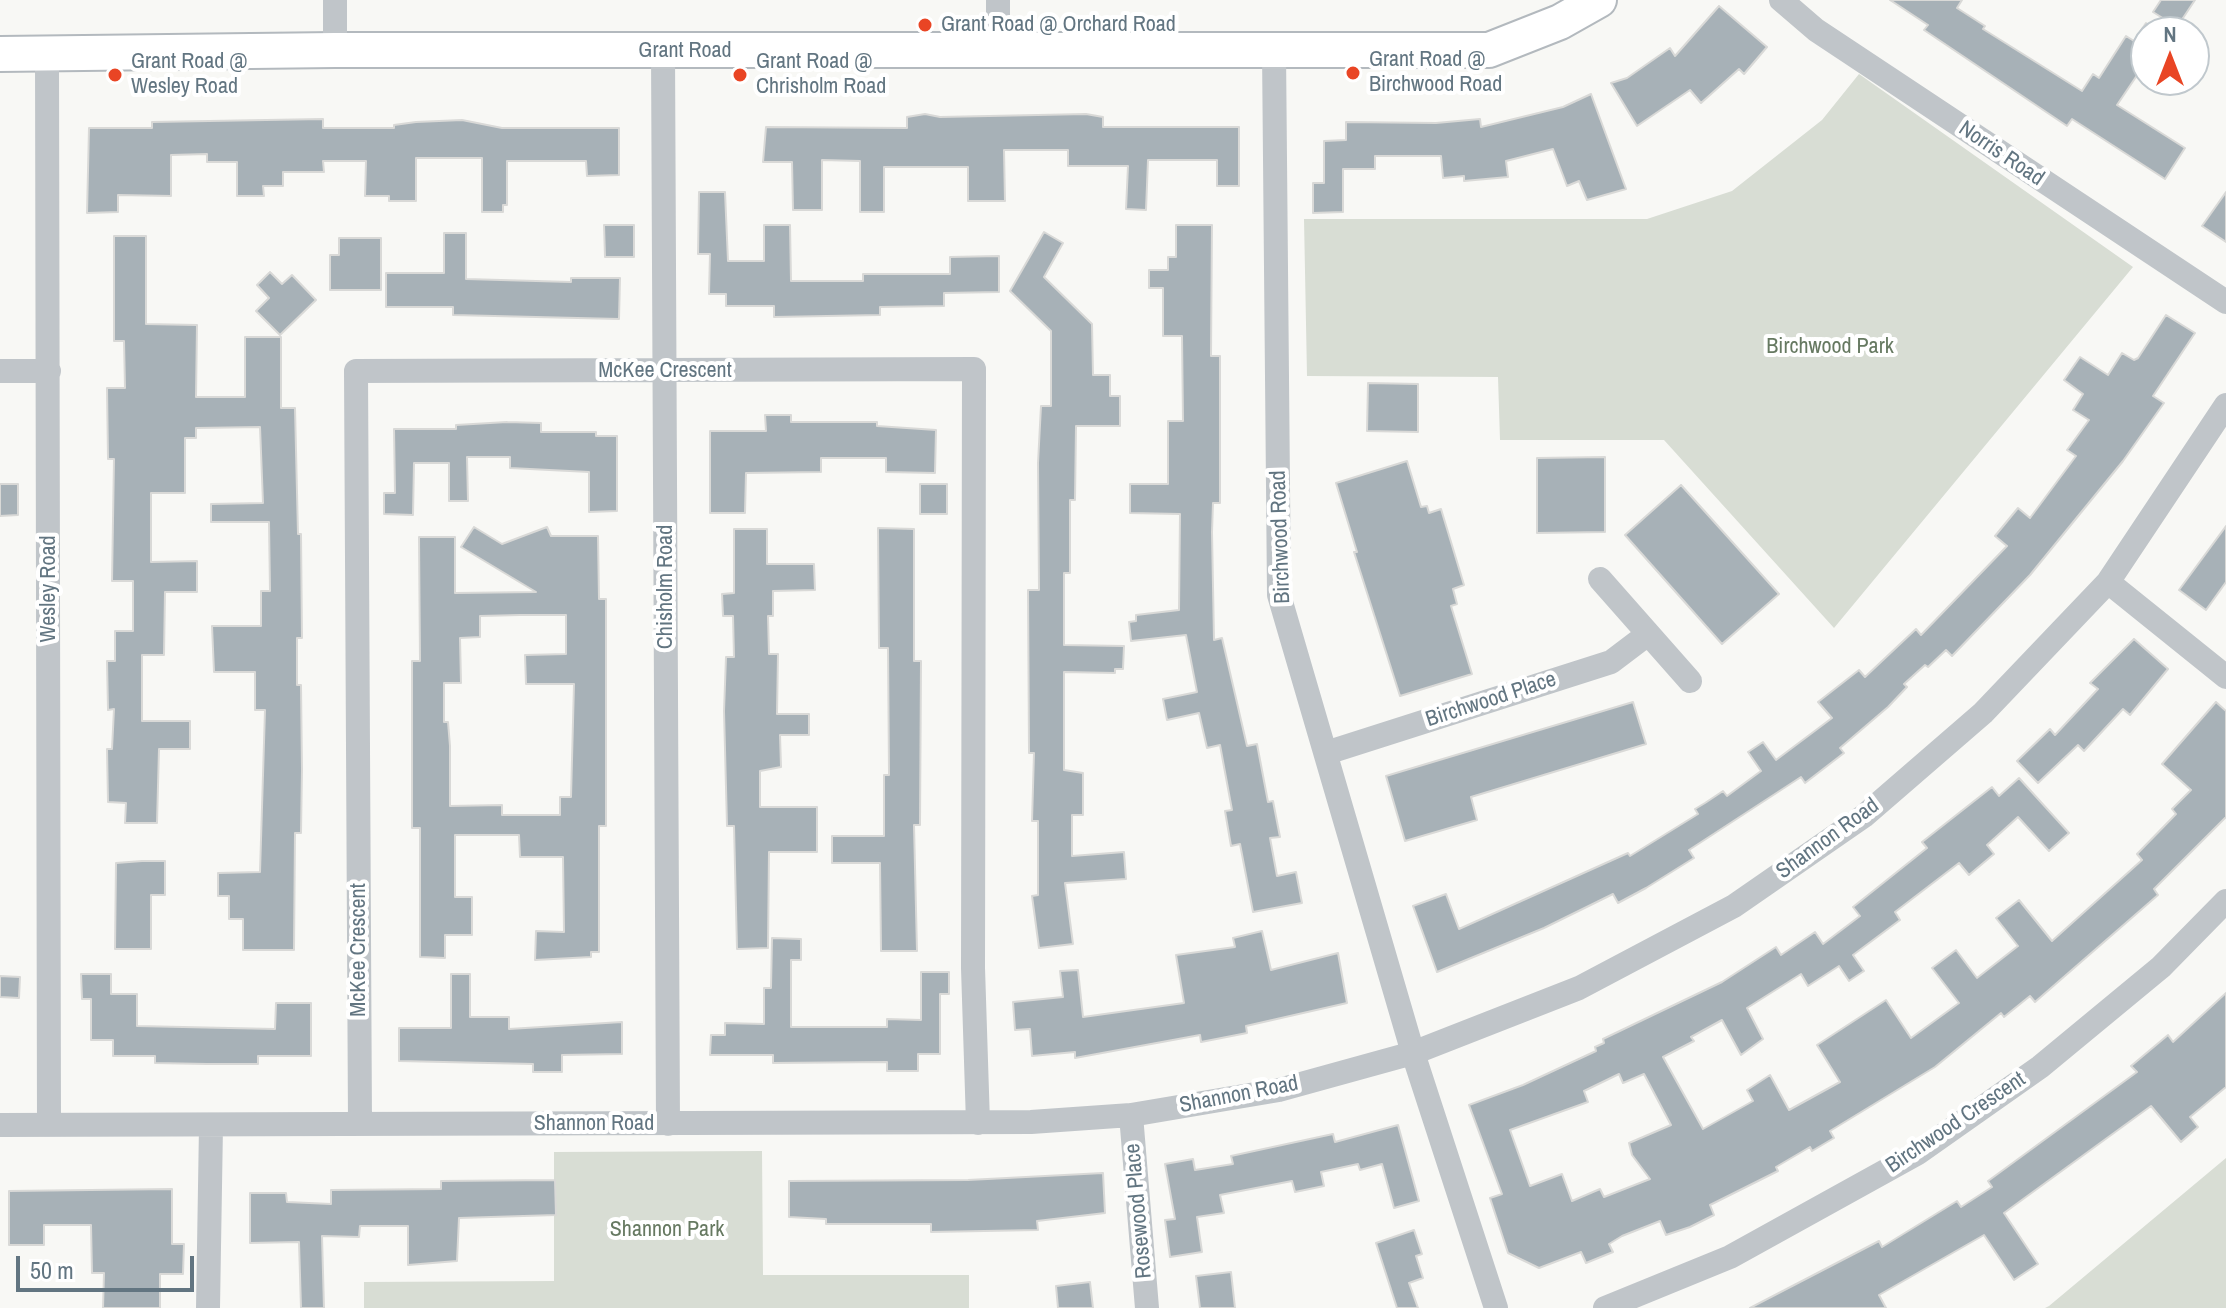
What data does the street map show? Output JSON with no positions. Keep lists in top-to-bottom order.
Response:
{
  "streets": {
    "street": [
      "Grant Road",
      "Norris Road",
      "McKee Crescent",
      "Birchwood Road",
      "Chisholm Road",
      "Wesley Road",
      "Birchwood Place",
      "Shannon Road",
      "Birchwood Crescent",
      "Rosewood Place"
    ]
  },
  "crossings": [
    ["Grant Road", "Birchwood Road"],
    ["Grant Road", "Chisholm Road"],
    ["Grant Road", "Wesley Road"],
    ["McKee Crescent", "Chisholm Road"],
    ["McKee Crescent", "Shannon Road"],
    ["Birchwood Road", "Birchwood Place"],
    ["Birchwood Road", "Shannon Road"],
    ["Chisholm Road", "Shannon Road"],
    ["Wesley Road", "Shannon Road"],
    ["Shannon Road", "Rosewood Place"]
  ],
  "parks": ["Birchwood Park", "Shannon Park"],
  "places": [
    "Grant Road @ Orchard Road",
    "Grant Road @ Birchwood Road",
    "Grant Road @ Wesley Road",
    "Grant Road @ Chrisholm Road"
  ],
  "scale_bar": "50 m",
  "north": "top"
}
